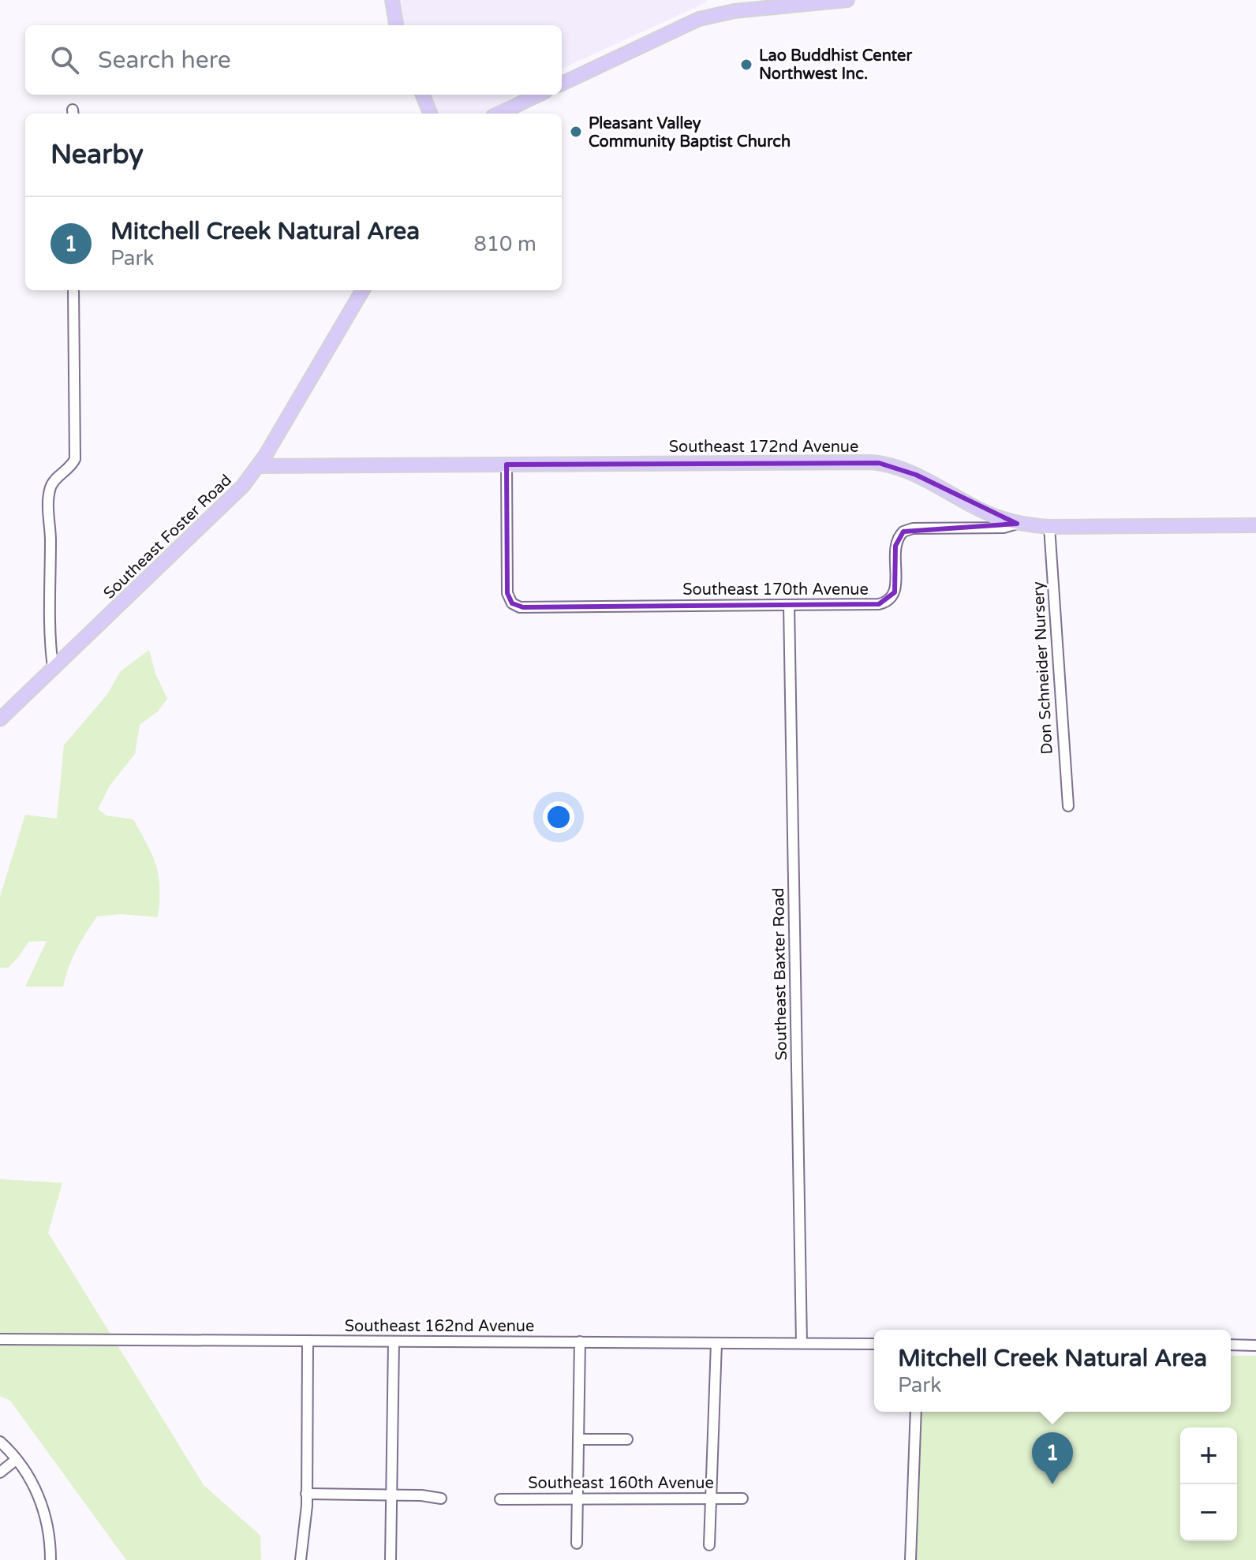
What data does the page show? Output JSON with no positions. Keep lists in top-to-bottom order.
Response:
{
  "streets": {
    "main road": ["Southeast 172nd Avenue", "Southeast Foster Road"],
    "street": [
      "Southeast 170th Avenue",
      "Don Schneider Nursery",
      "Southeast Baxter Road",
      "Southeast 162nd Avenue",
      "Southeast 160th Avenue"
    ]
  },
  "crossings": [
    ["Southeast 172nd Avenue", "Southeast Foster Road"],
    ["Southeast 172nd Avenue", "Southeast 170th Avenue"],
    ["Southeast 172nd Avenue", "Don Schneider Nursery"],
    ["Southeast 170th Avenue", "Southeast Baxter Road"],
    ["Southeast Baxter Road", "Southeast 162nd Avenue"]
  ],
  "places": ["Lao Buddhist Center Northwest Inc.", "Pleasant Valley Community Baptist Church"],
  "page": {
    "search": "Search here",
    "heading": "Nearby",
    "list": [
      {
        "mark": "1",
        "name": "Mitchell Creek Natural Area",
        "note": "Park",
        "value": "810 m"
      }
    ],
    "popup": ["Mitchell Creek Natural Area", "Park"],
    "map_buttons": ["+", "−"],
    "pins": "1"
  }
}
